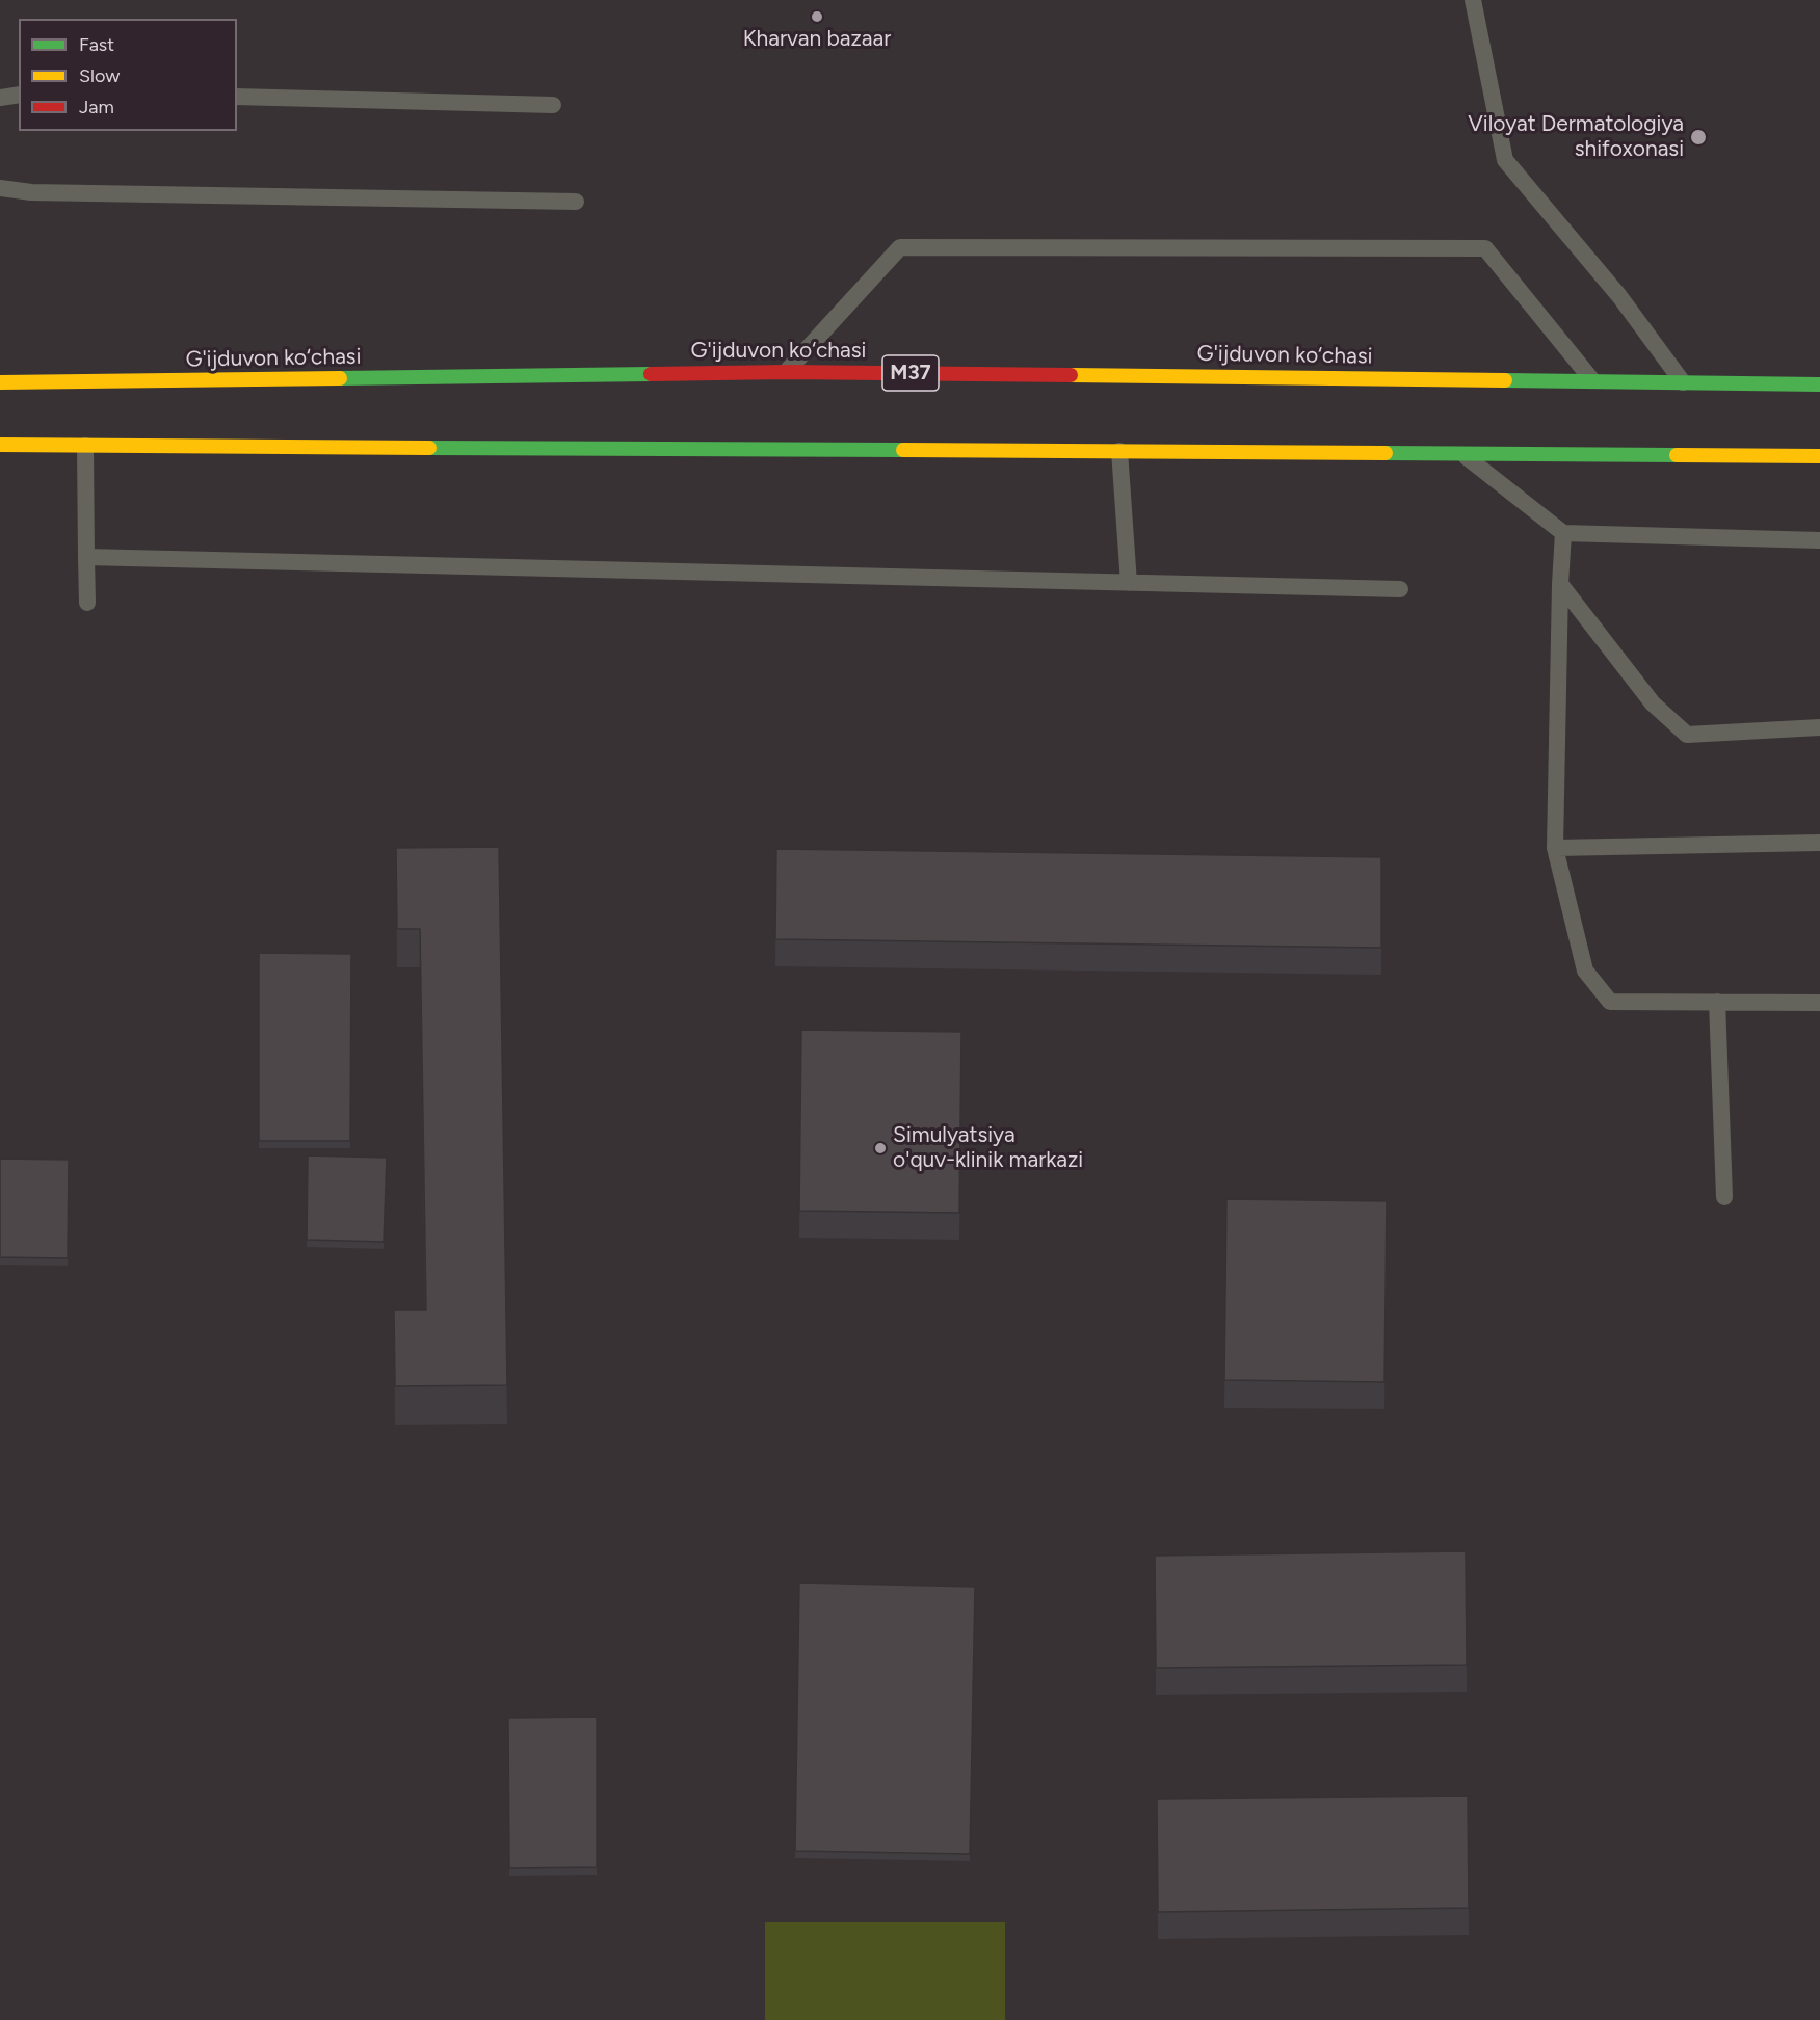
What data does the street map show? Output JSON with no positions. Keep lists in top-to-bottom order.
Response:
{
  "streets": {
    "highway": ["G'ijduvon ko‘chasi", "M37"]
  },
  "places": ["Kharvan bazaar", "Viloyat Dermatologiya shifoxonasi", "Simulyatsiya o'quv-klinik markazi"],
  "legend": ["Fast", "Slow", "Jam"]
}
